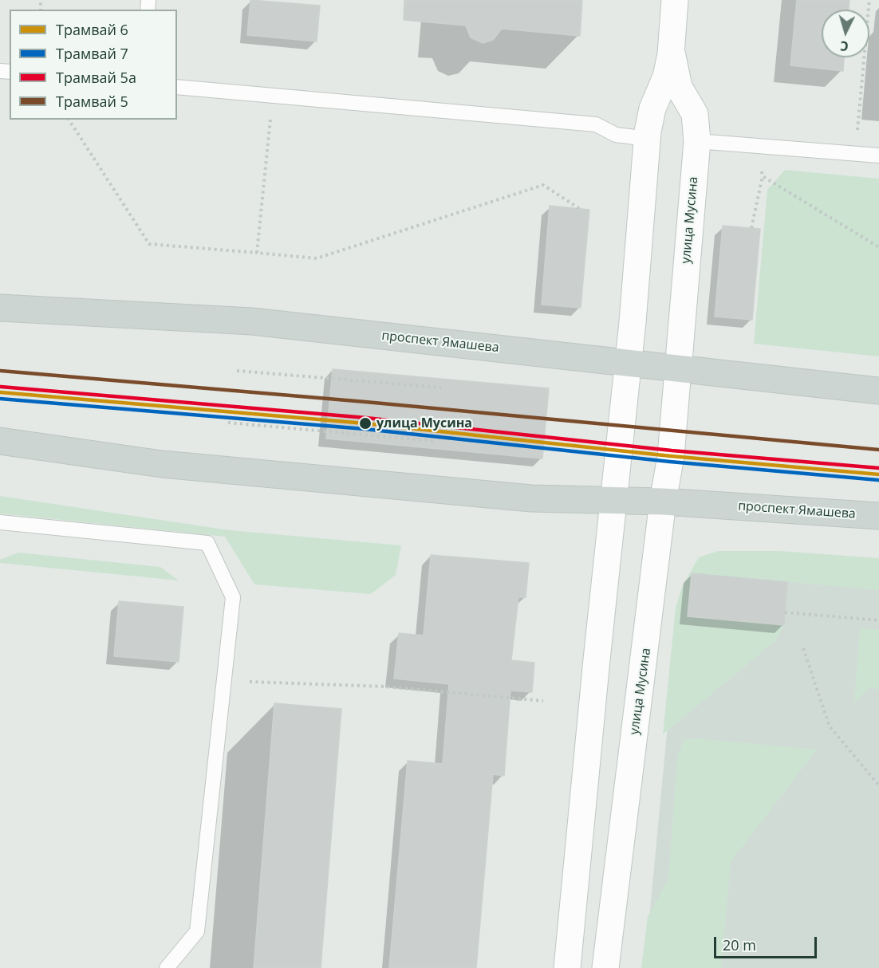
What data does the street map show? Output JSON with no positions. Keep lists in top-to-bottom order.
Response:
{
  "streets": {
    "main road": ["проспект Ямашева"],
    "street": ["улица Мусина"]
  },
  "crossings": [
    ["улица Мусина", "проспект Ямашева"]
  ],
  "places": ["улица Мусина"],
  "lines": [
    "tram line 5",
    "tram line 5а",
    "tram line 6",
    "tram line 7"
  ],
  "legend": [
    "Трамвай 6",
    "Трамвай 7",
    "Трамвай 5а",
    "Трамвай 5"
  ],
  "scale_bar": "20 m",
  "north": "bottom"
}
